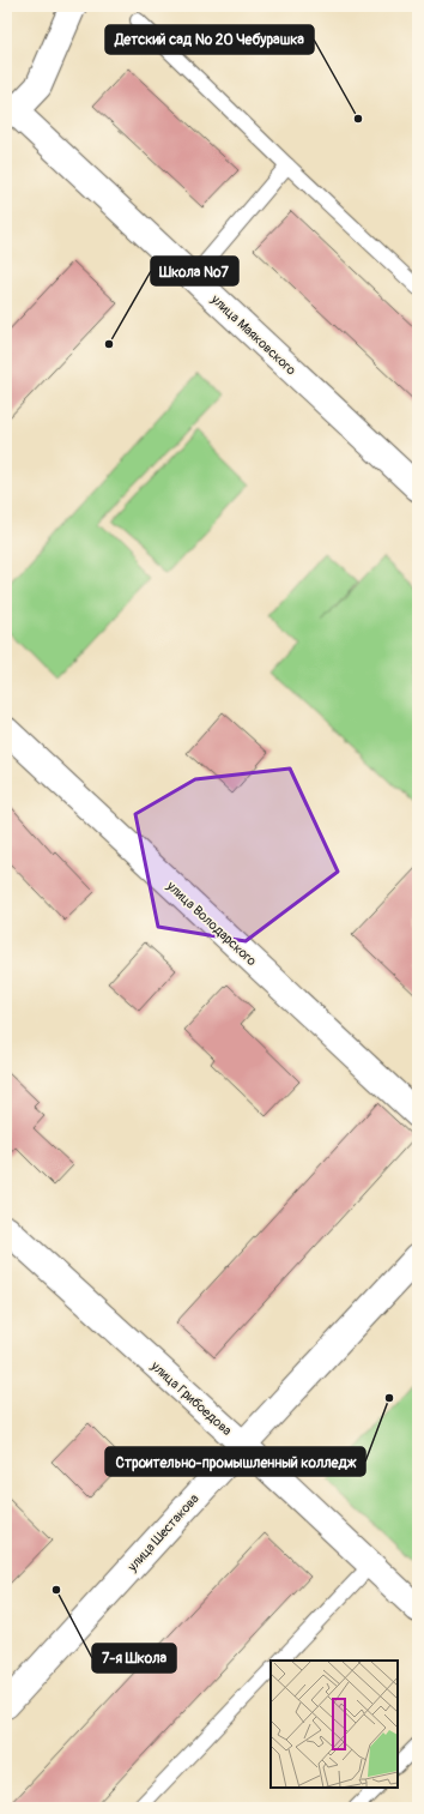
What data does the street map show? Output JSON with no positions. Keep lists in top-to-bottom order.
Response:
{
  "streets": {
    "street": [
      "улица Маяковского",
      "улица Володарского",
      "улица Грибоедова",
      "улица Шестакова"
    ]
  },
  "crossings": [
    ["улица Грибоедова", "улица Шестакова"]
  ],
  "places": [
    "Детский сад № 20 Чебурашка",
    "Школа №7",
    "Строительно-промышленный колледж",
    "7-я Школа"
  ]
}
